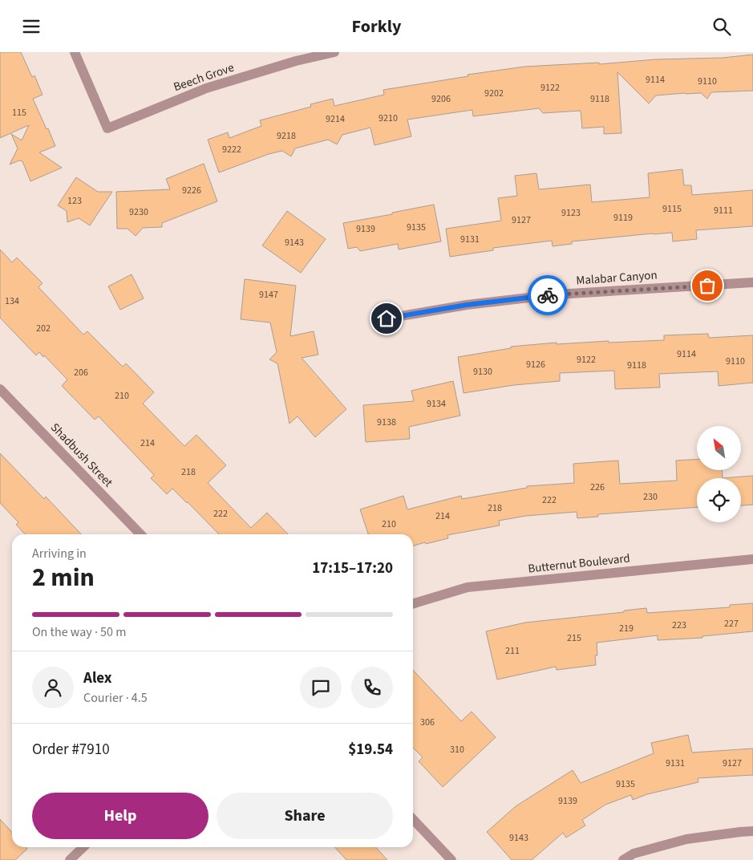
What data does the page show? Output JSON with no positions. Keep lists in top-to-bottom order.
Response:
{
  "streets": {
    "street": [
      "Beech Grove",
      "Malabar Canyon",
      "Shadbush Street",
      "Butternut Boulevard"
    ]
  },
  "house_numbers": [
    "9114",
    "9110",
    "9122",
    "9202",
    "9206",
    "9118",
    "115",
    "9210",
    "9214",
    "9218",
    "9222",
    "9226",
    "123",
    "9115",
    "9111",
    "9230",
    "9123",
    "9119",
    "9127",
    "9135",
    "9139",
    "9131",
    "9143",
    "9147",
    "134",
    "202",
    "9114",
    "9122",
    "9110",
    "9126",
    "9118",
    "9130",
    "206",
    "210",
    "9134",
    "9138",
    "214",
    "218",
    "226",
    "230",
    "222",
    "218",
    "222",
    "214",
    "210",
    "227",
    "223",
    "219",
    "215",
    "211",
    "306",
    "310",
    "9131",
    "9127",
    "9135",
    "9139",
    "9143"
  ],
  "north": "top left",
  "page": {
    "header": "Forkly",
    "heading": ["2 min", "Arriving in", "17:15–17:20"],
    "panel": [
      "Alex",
      "Courier · 4.5",
      "Order #7910",
      "$19.54"
    ],
    "bar": "On the way · 50 m",
    "buttons": ["Help", "Share"]
  }
}
